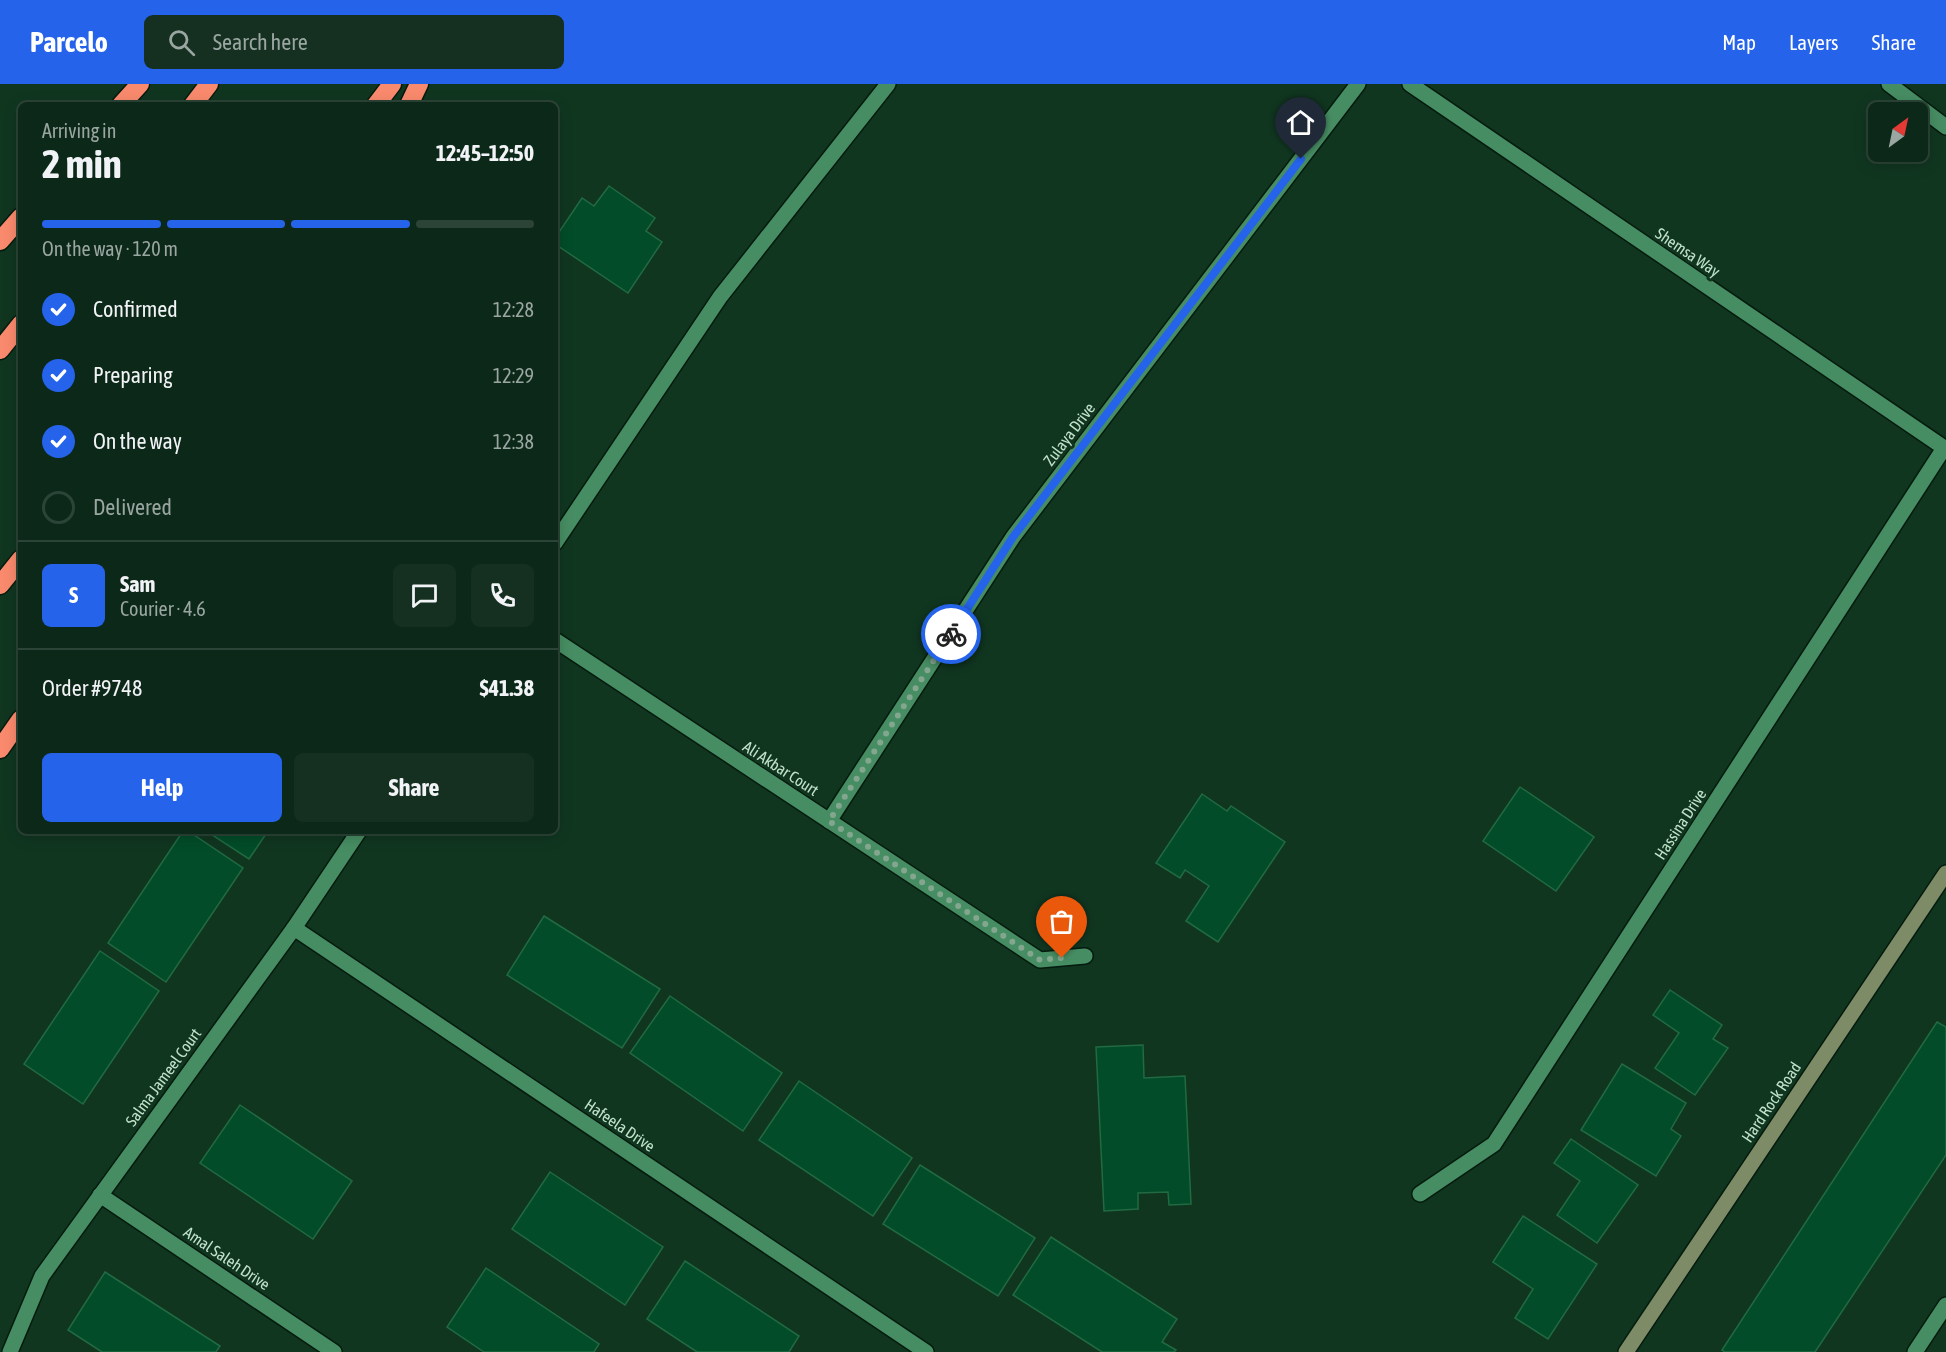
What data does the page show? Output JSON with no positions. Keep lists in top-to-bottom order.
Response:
{
  "streets": {
    "street": [
      "Shemsa Way",
      "Zulaya Drive",
      "Ali Akbar Court",
      "Hassina Drive",
      "Salma Jameel Court",
      "Hard Rock Road",
      "Hafeela Drive",
      "Amal Saleh Drive"
    ]
  },
  "crossings": [
    ["Shemsa Way", "Hassina Drive"],
    ["Zulaya Drive", "Ali Akbar Court"],
    ["Salma Jameel Court", "Hafeela Drive"],
    ["Salma Jameel Court", "Amal Saleh Drive"]
  ],
  "north": "top right",
  "page": {
    "header": "Parcelo",
    "search": "Search here",
    "nav": ["Map", "Layers", "Share"],
    "heading": ["2 min", "Arriving in", "12:45–12:50"],
    "panel": [
      "Sam",
      "Courier · 4.6",
      "Order #9748",
      "$41.38"
    ],
    "bar": "On the way · 120 m",
    "list": [
      ["Confirmed", "12:28"],
      ["Preparing", "12:29"],
      ["On the way", "12:38"],
      "Delivered"
    ],
    "round": "S",
    "buttons": ["Help", "Share"]
  }
}
